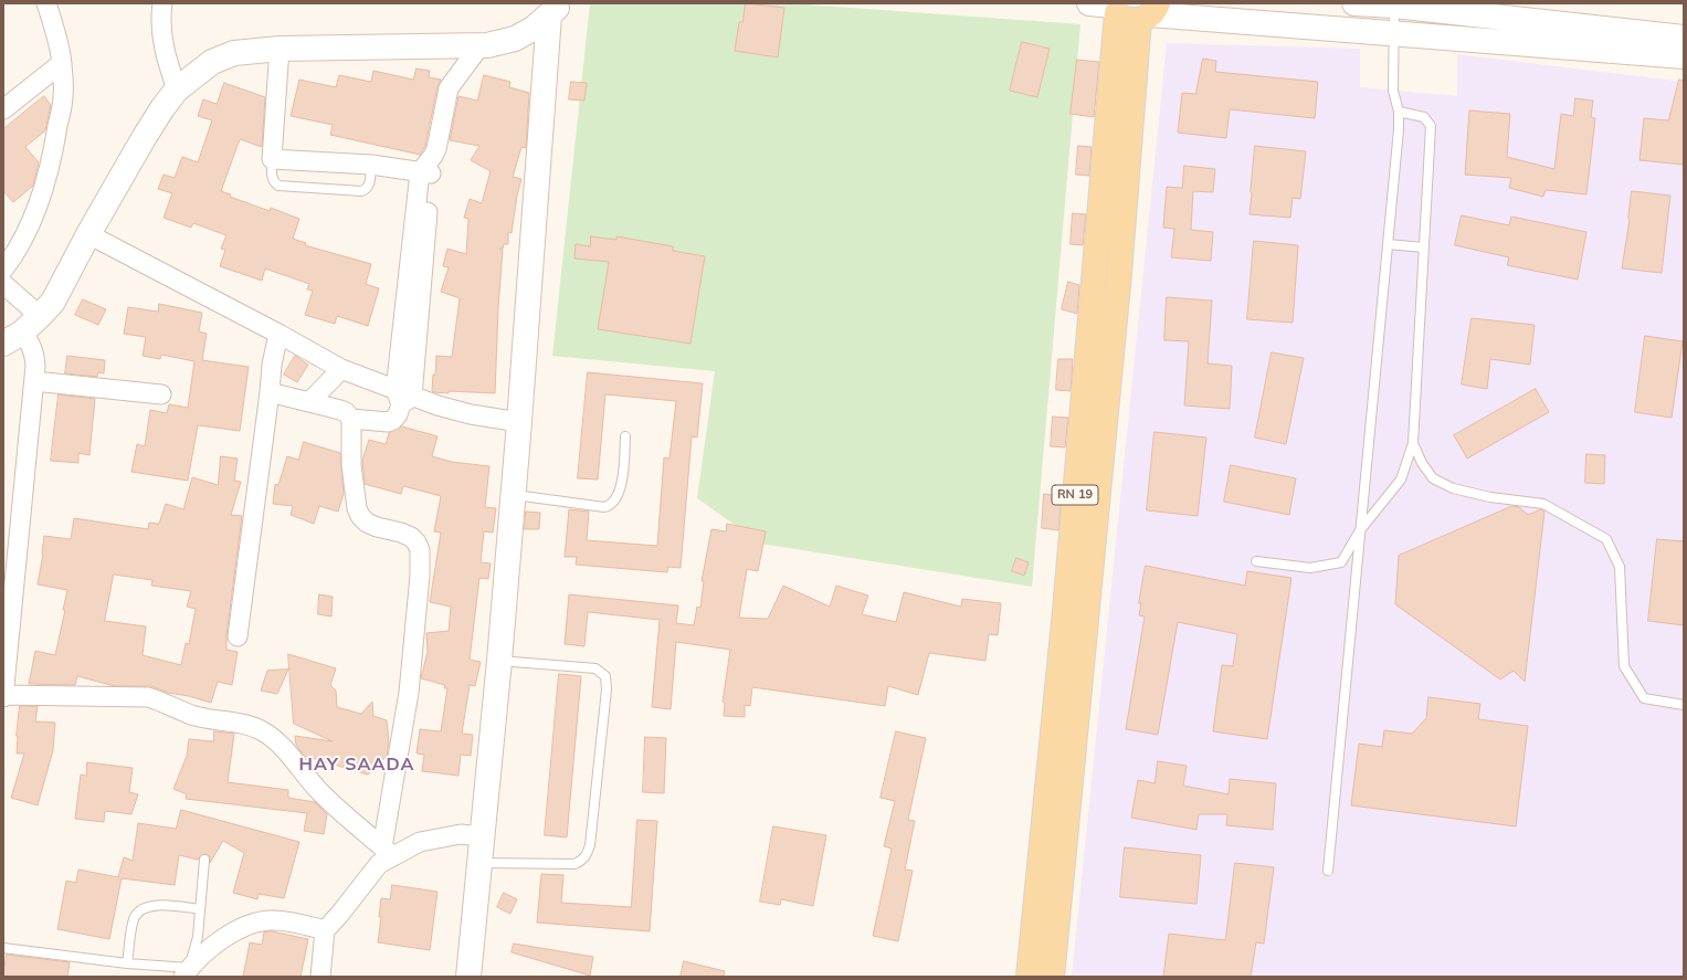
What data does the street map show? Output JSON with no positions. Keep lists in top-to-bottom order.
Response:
{
  "streets": {
    "main road": ["RN 19"]
  },
  "districts": ["HAY SAADA"]
}
